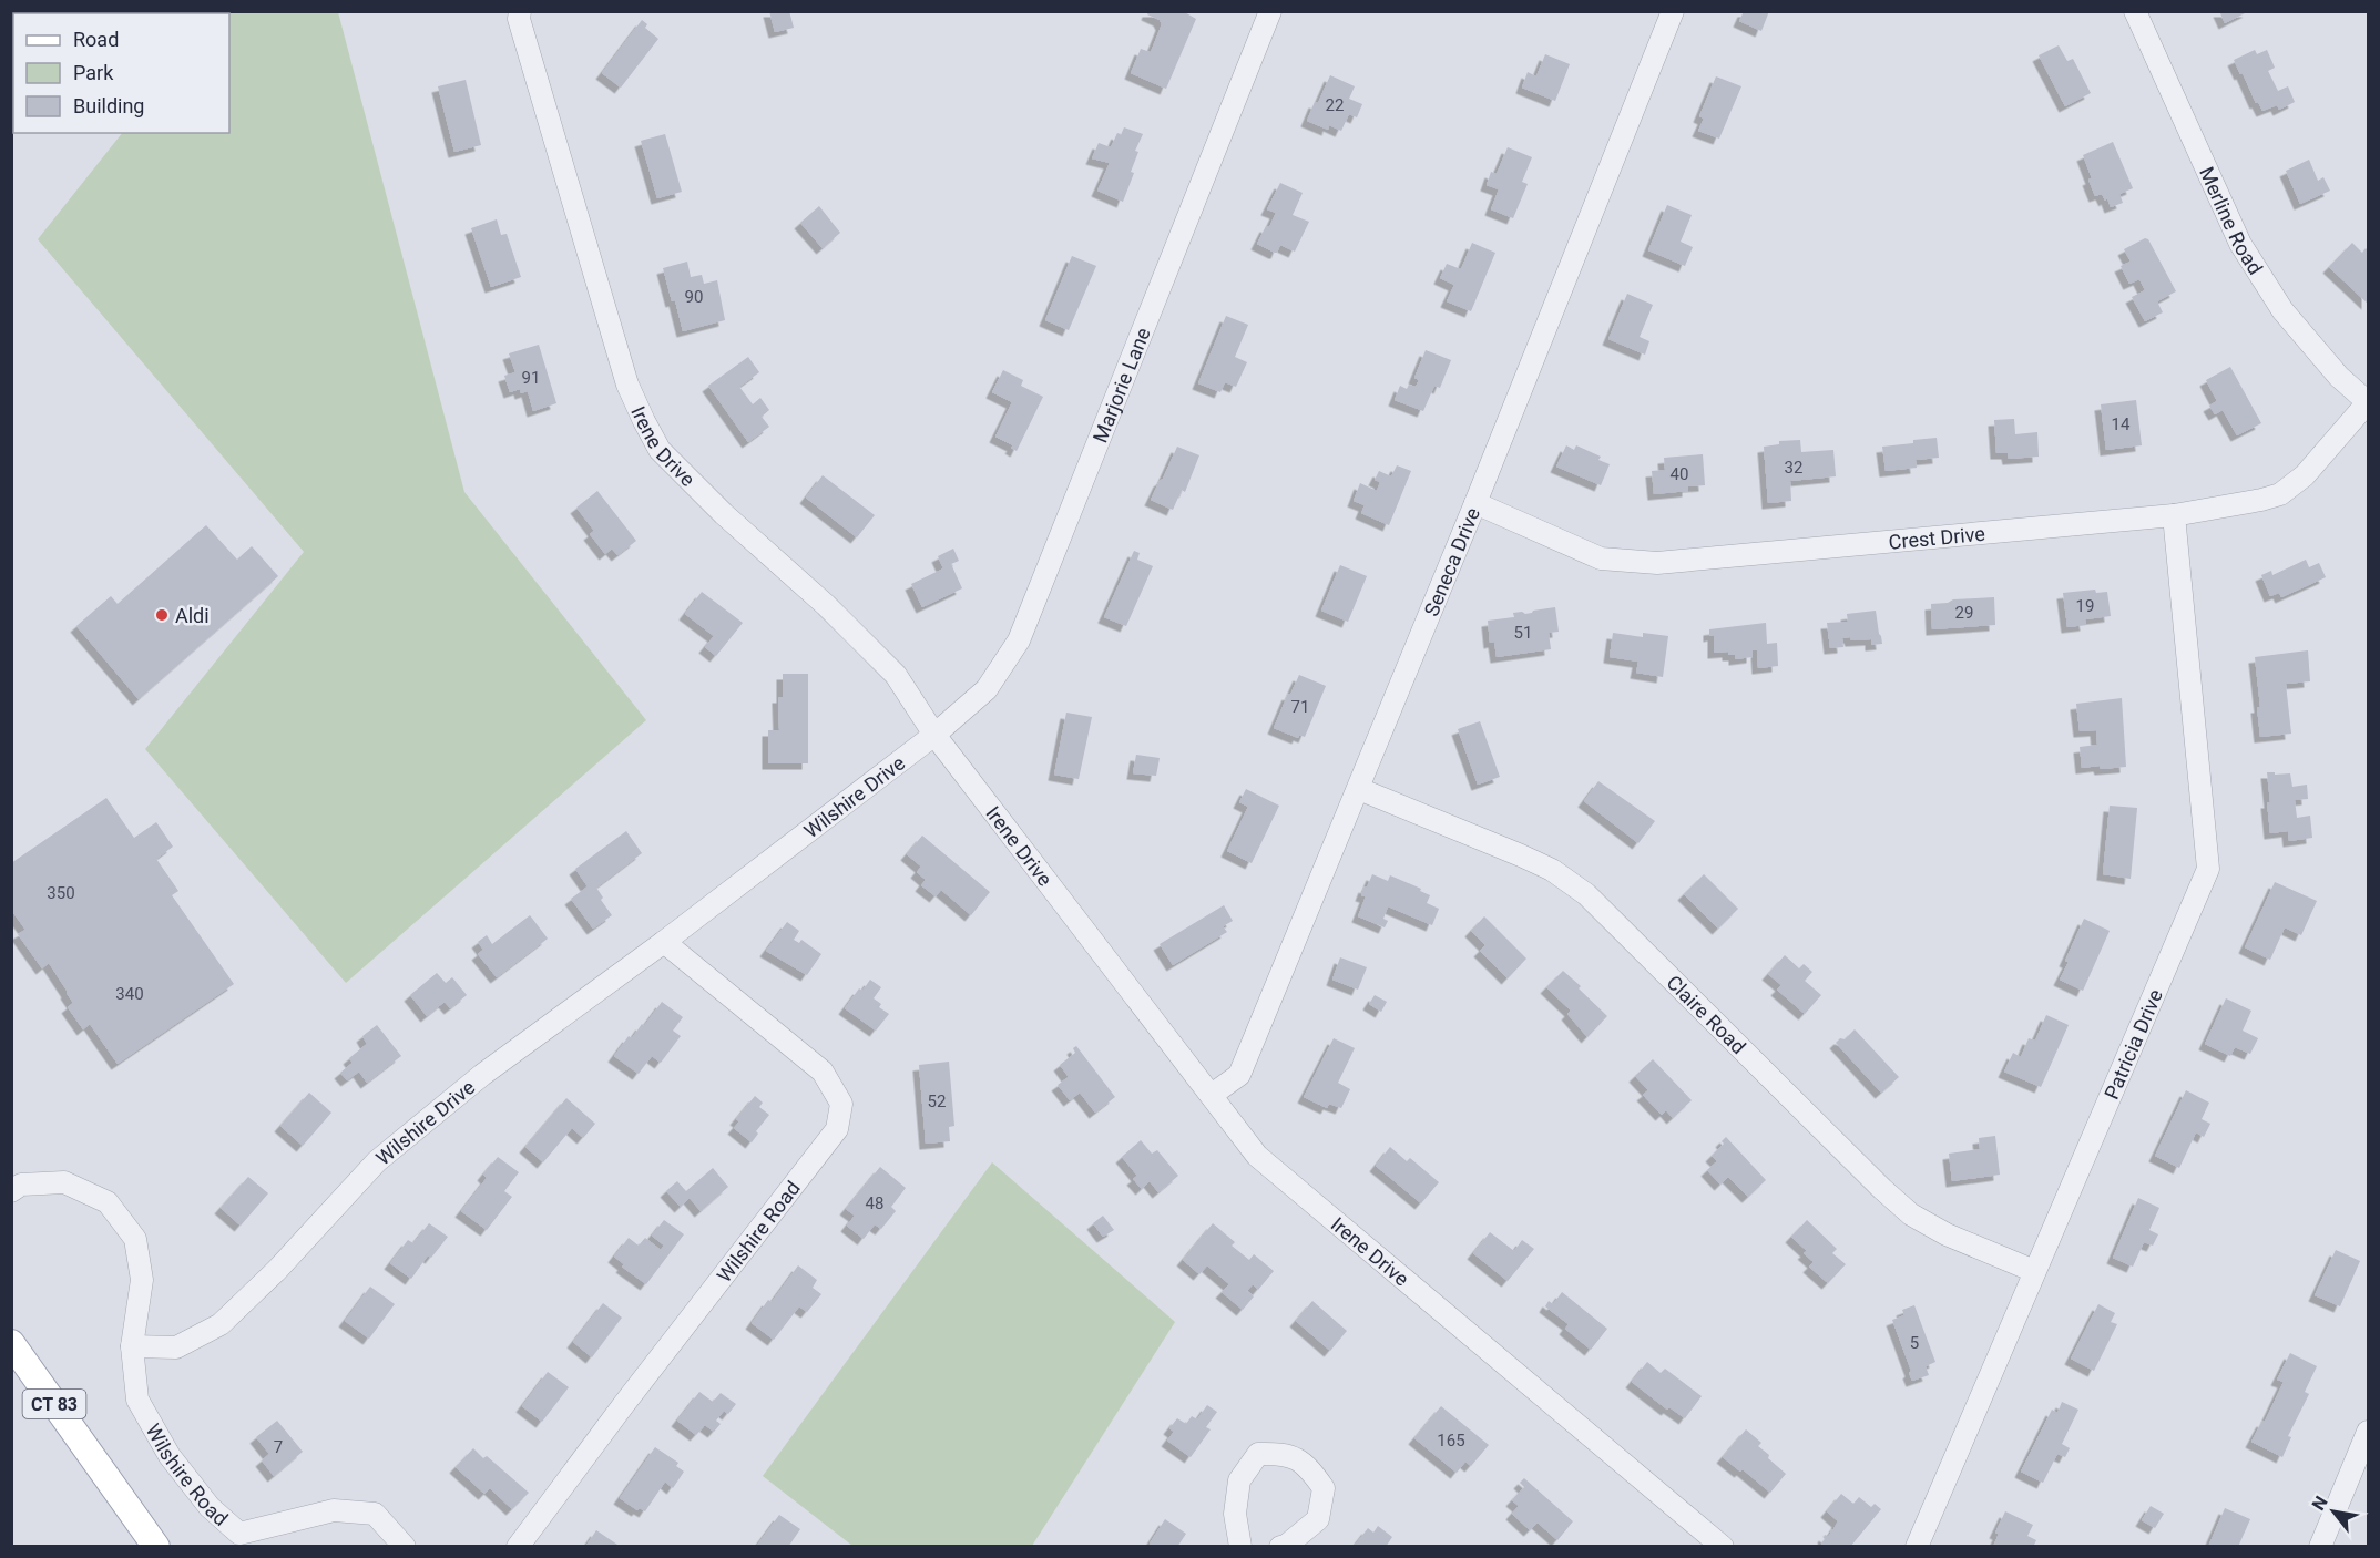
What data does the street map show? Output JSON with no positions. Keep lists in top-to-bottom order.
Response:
{
  "streets": {
    "main road": ["CT 83"],
    "street": [
      "Merline Road",
      "Marjorie Lane",
      "Irene Drive",
      "Crest Drive",
      "Seneca Drive",
      "Wilshire Drive",
      "Claire Road",
      "Patricia Drive",
      "Wilshire Road"
    ]
  },
  "crossings": [
    ["Merline Road", "Crest Drive"],
    ["Marjorie Lane", "Irene Drive"],
    ["Marjorie Lane", "Wilshire Drive"],
    ["Irene Drive", "Seneca Drive"],
    ["Irene Drive", "Wilshire Drive"],
    ["Crest Drive", "Seneca Drive"],
    ["Crest Drive", "Patricia Drive"],
    ["Seneca Drive", "Claire Road"],
    ["Wilshire Drive", "Wilshire Road"],
    ["Claire Road", "Patricia Drive"]
  ],
  "places": ["Aldi"],
  "house_numbers": [
    "22",
    "90",
    "91",
    "14",
    "32",
    "40",
    "19",
    "29",
    "51",
    "71",
    "350",
    "340",
    "52",
    "48",
    "5",
    "165",
    "7"
  ],
  "legend": ["Road", "Park", "Building"],
  "north": "top left"
}
